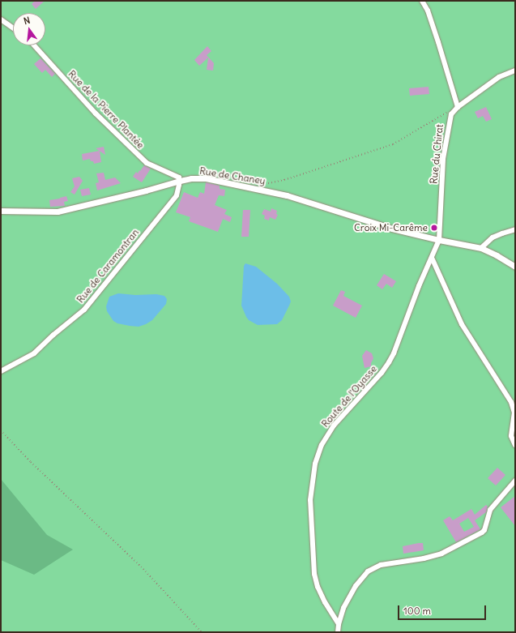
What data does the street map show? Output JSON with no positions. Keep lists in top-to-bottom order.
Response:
{
  "streets": {
    "street": [
      "Rue de la Pierre Plantée",
      "Rue du Chirat",
      "Rue de Chaney",
      "Rue de Caramontran",
      "Route de l'Oyasse"
    ]
  },
  "crossings": [
    ["Rue de la Pierre Plantée", "Rue de Chaney"],
    ["Rue de la Pierre Plantée", "Rue de Caramontran"],
    ["Rue du Chirat", "Rue de Chaney"],
    ["Rue du Chirat", "Route de l'Oyasse"],
    ["Rue de Chaney", "Rue de Caramontran"],
    ["Rue de Chaney", "Route de l'Oyasse"]
  ],
  "places": ["Croix Mi-Carême"],
  "scale_bar": "100 m",
  "north": "top"
}
